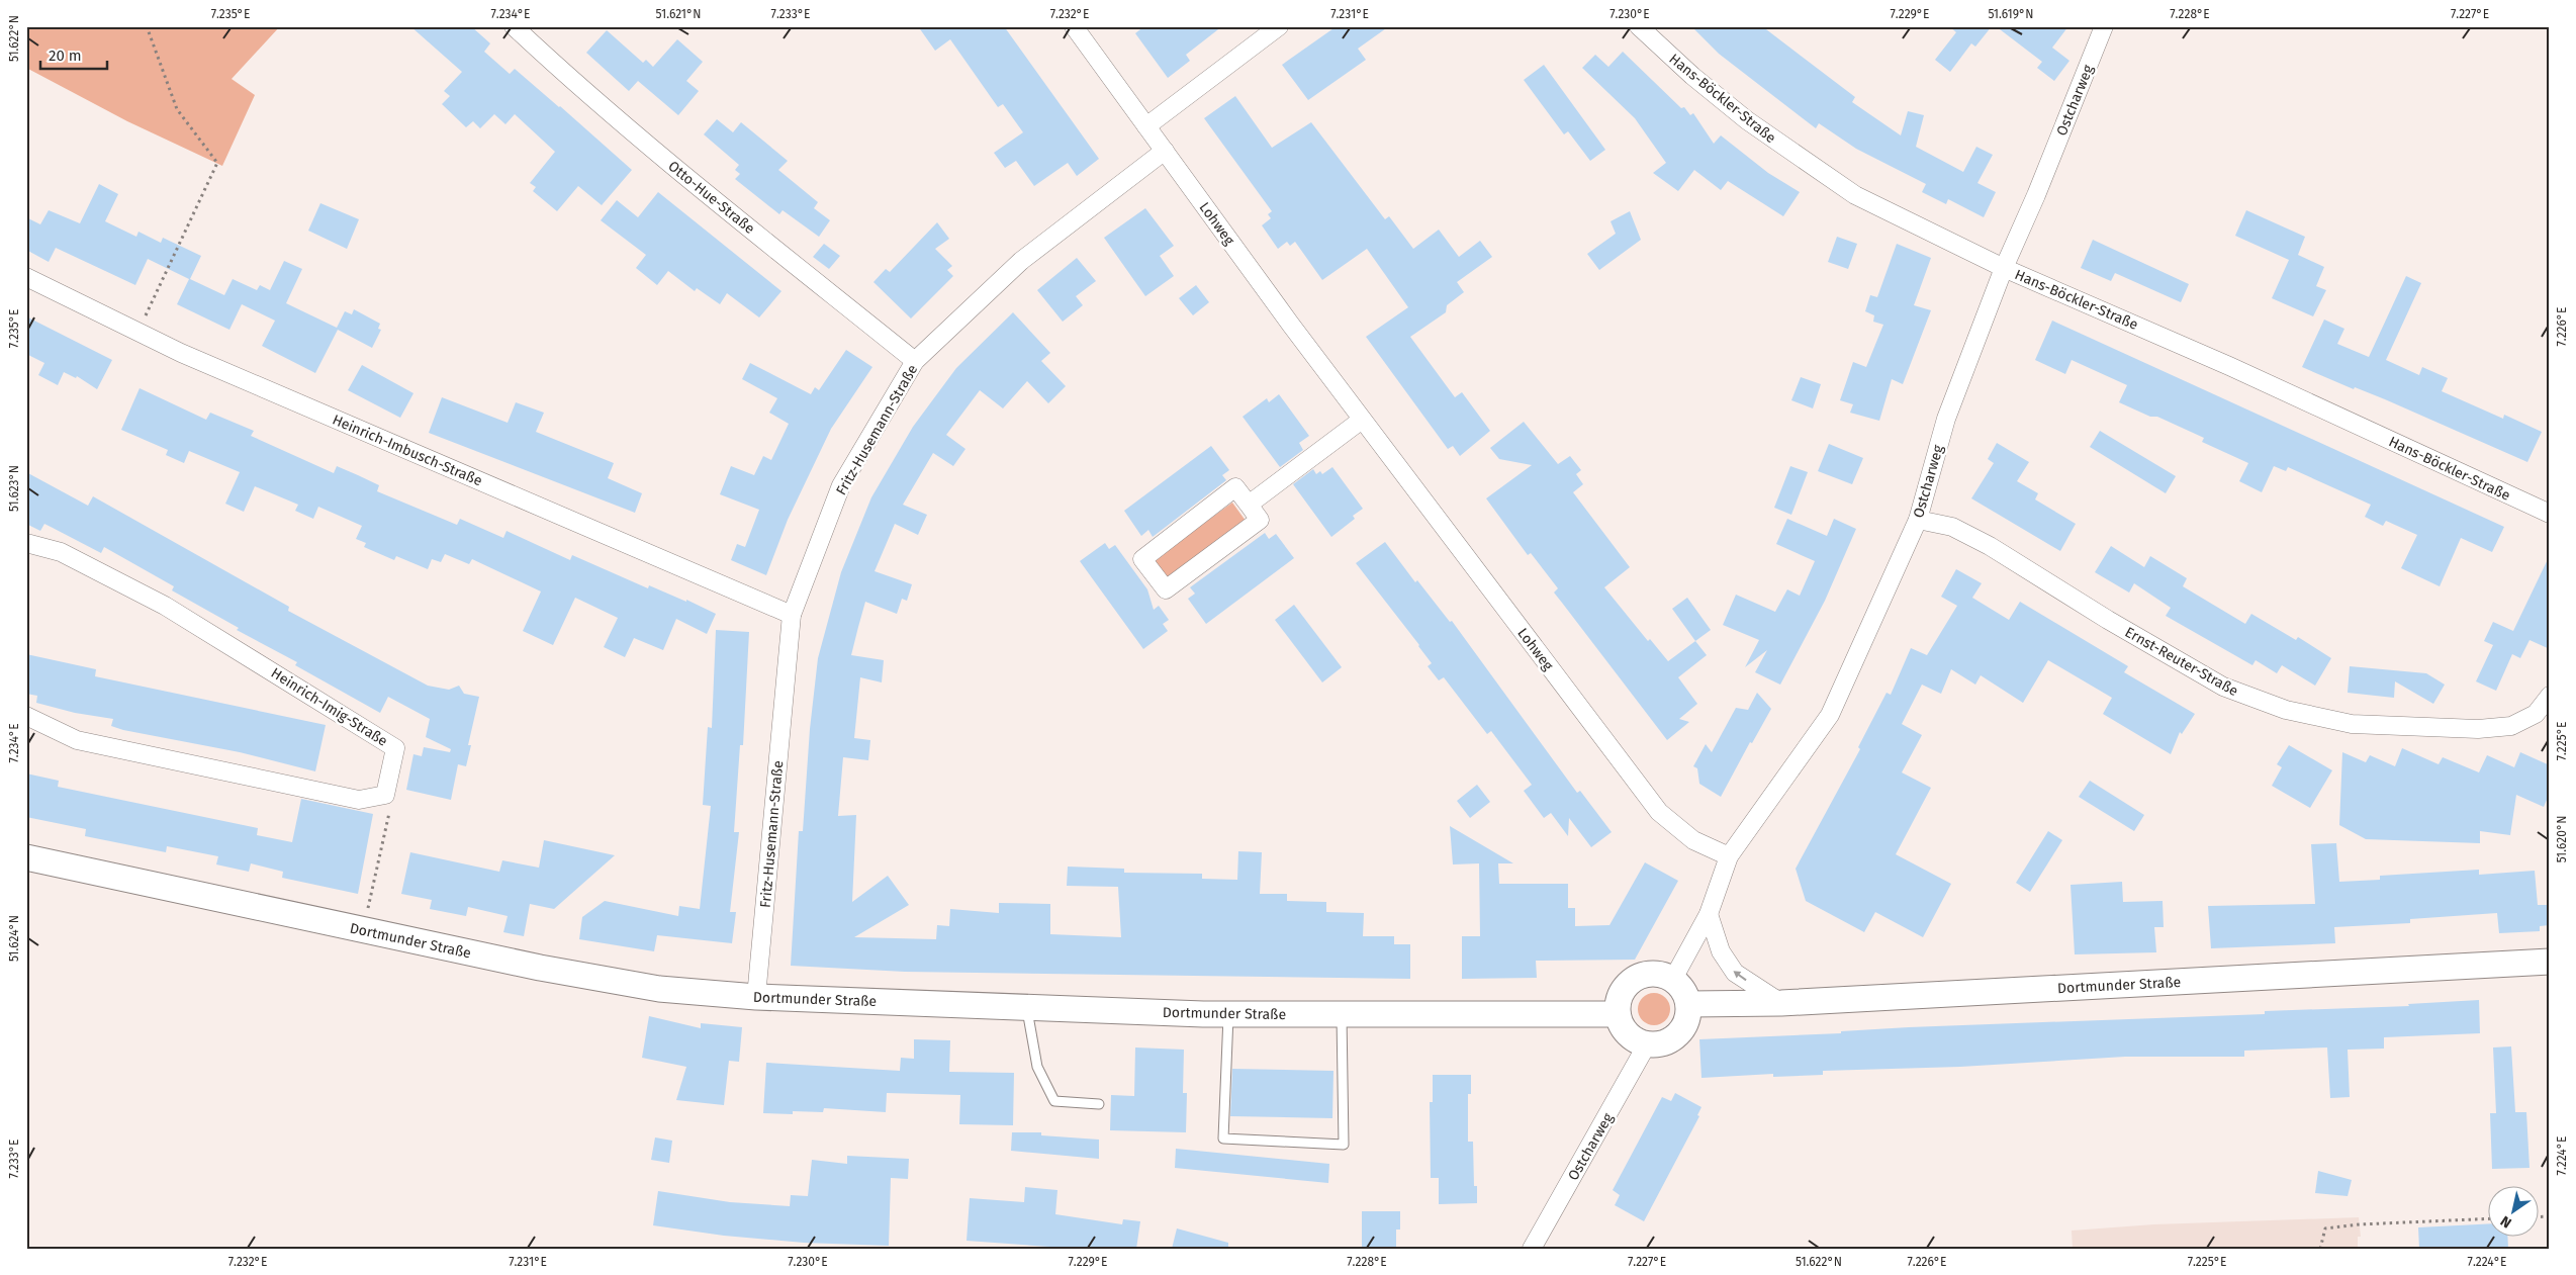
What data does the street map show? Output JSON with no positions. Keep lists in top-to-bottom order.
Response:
{
  "streets": {
    "main road": ["Dortmunder Straße"],
    "street": [
      "Hans-Böckler-Straße",
      "Ostcharweg",
      "Otto-Hue-Straße",
      "Lohweg",
      "Fritz-Husemann-Straße",
      "Heinrich-Imbusch-Straße",
      "Ernst-Reuter-Straße",
      "Heinrich-Imig-Straße"
    ]
  },
  "crossings": [
    ["Hans-Böckler-Straße", "Ostcharweg"],
    ["Ostcharweg", "Lohweg"],
    ["Ostcharweg", "Ernst-Reuter-Straße"],
    ["Ostcharweg", "Dortmunder Straße"],
    ["Otto-Hue-Straße", "Fritz-Husemann-Straße"],
    ["Lohweg", "Fritz-Husemann-Straße"],
    ["Fritz-Husemann-Straße", "Heinrich-Imbusch-Straße"],
    ["Fritz-Husemann-Straße", "Dortmunder Straße"]
  ],
  "scale_bar": "20 m",
  "north": "bottom left",
  "coordinates": [
    "7.235°E",
    "7.234°E",
    "51.621°N",
    "7.233°E",
    "7.232°E",
    "7.231°E",
    "7.230°E",
    "7.229°E",
    "51.619°N",
    "7.228°E",
    "7.227°E",
    "51.622°N",
    "7.226°E",
    "51.623°N",
    "7.225°E",
    "51.620°N",
    "51.624°N",
    "7.224°E"
  ]
}
